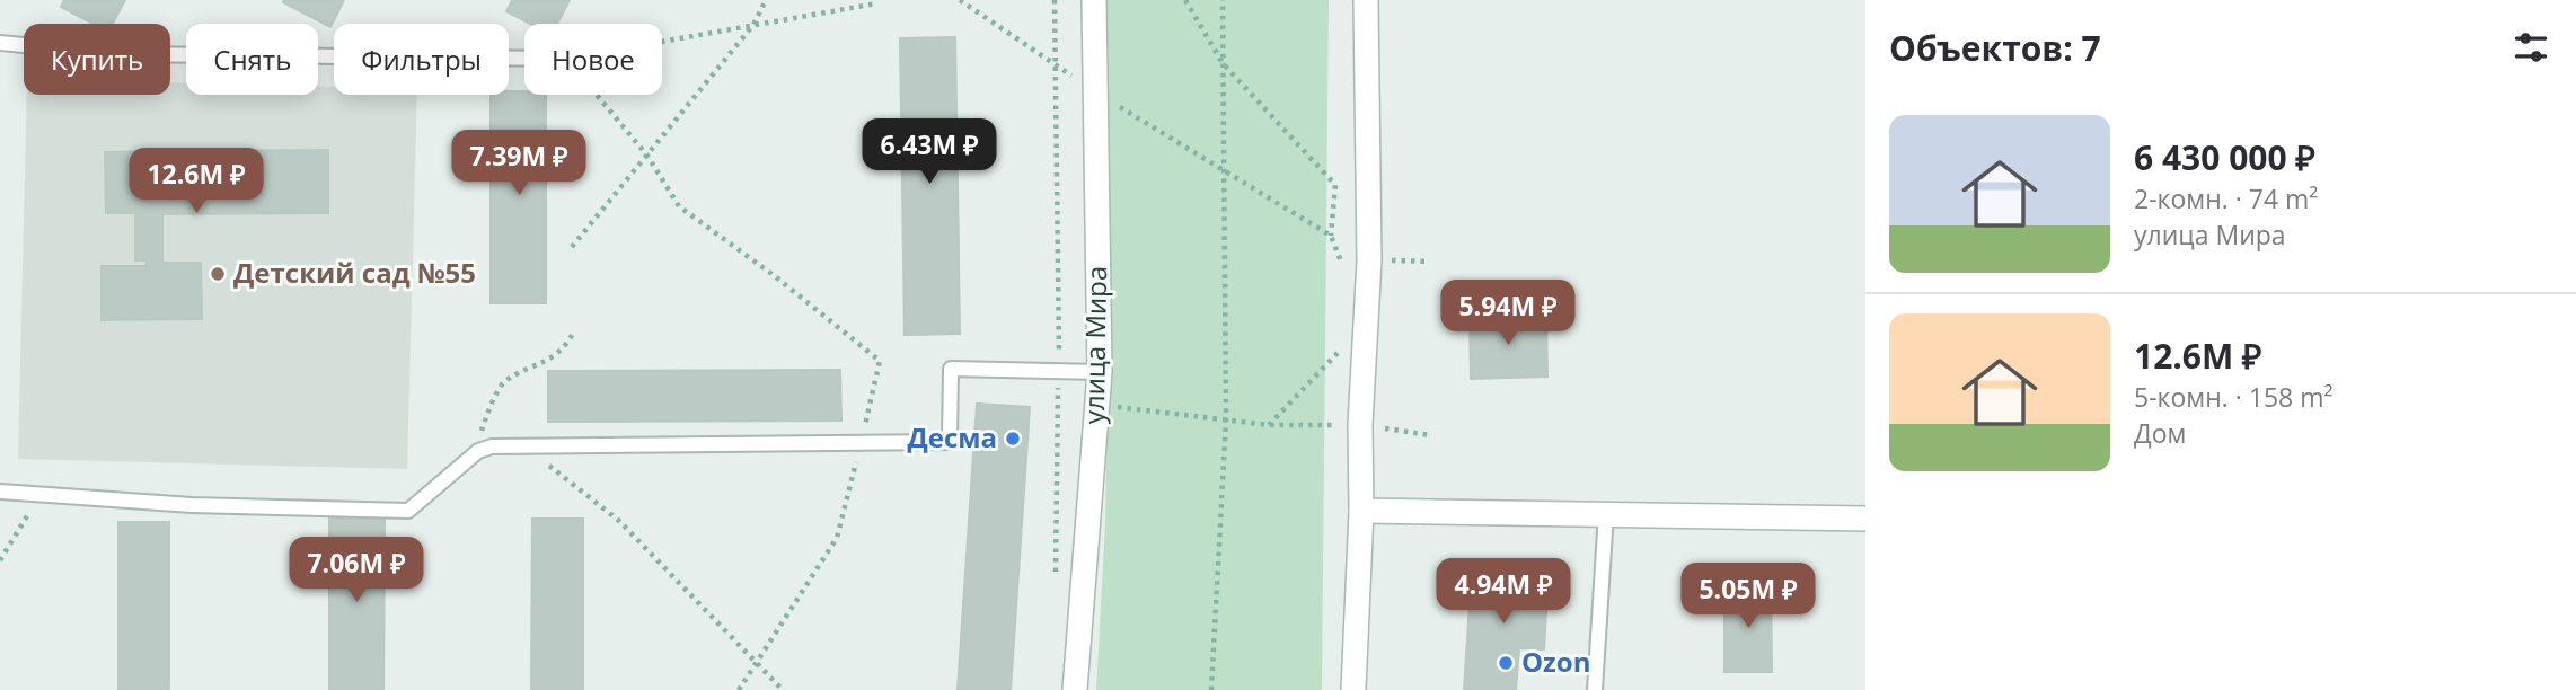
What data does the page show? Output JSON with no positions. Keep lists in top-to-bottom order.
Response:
{
  "streets": {
    "street": ["улица Мира"]
  },
  "places": ["Детский сад №55", "Десма", "Ozon"],
  "page": {
    "heading": "Объектов: 7",
    "chip": [
      "Купить",
      "Снять",
      "Фильтры",
      "Новое"
    ],
    "list": [
      {
        "name": "6 430 000 ₽",
        "note": "2-комн. · 74 m² · улица Мира"
      },
      {
        "name": "12.6M ₽",
        "note": "5-комн. · 158 m² · Дом"
      }
    ],
    "price": [
      "6.43M ₽",
      "7.39M ₽",
      "12.6M ₽",
      "5.94M ₽",
      "7.06M ₽",
      "4.94M ₽",
      "5.05M ₽"
    ]
  }
}
